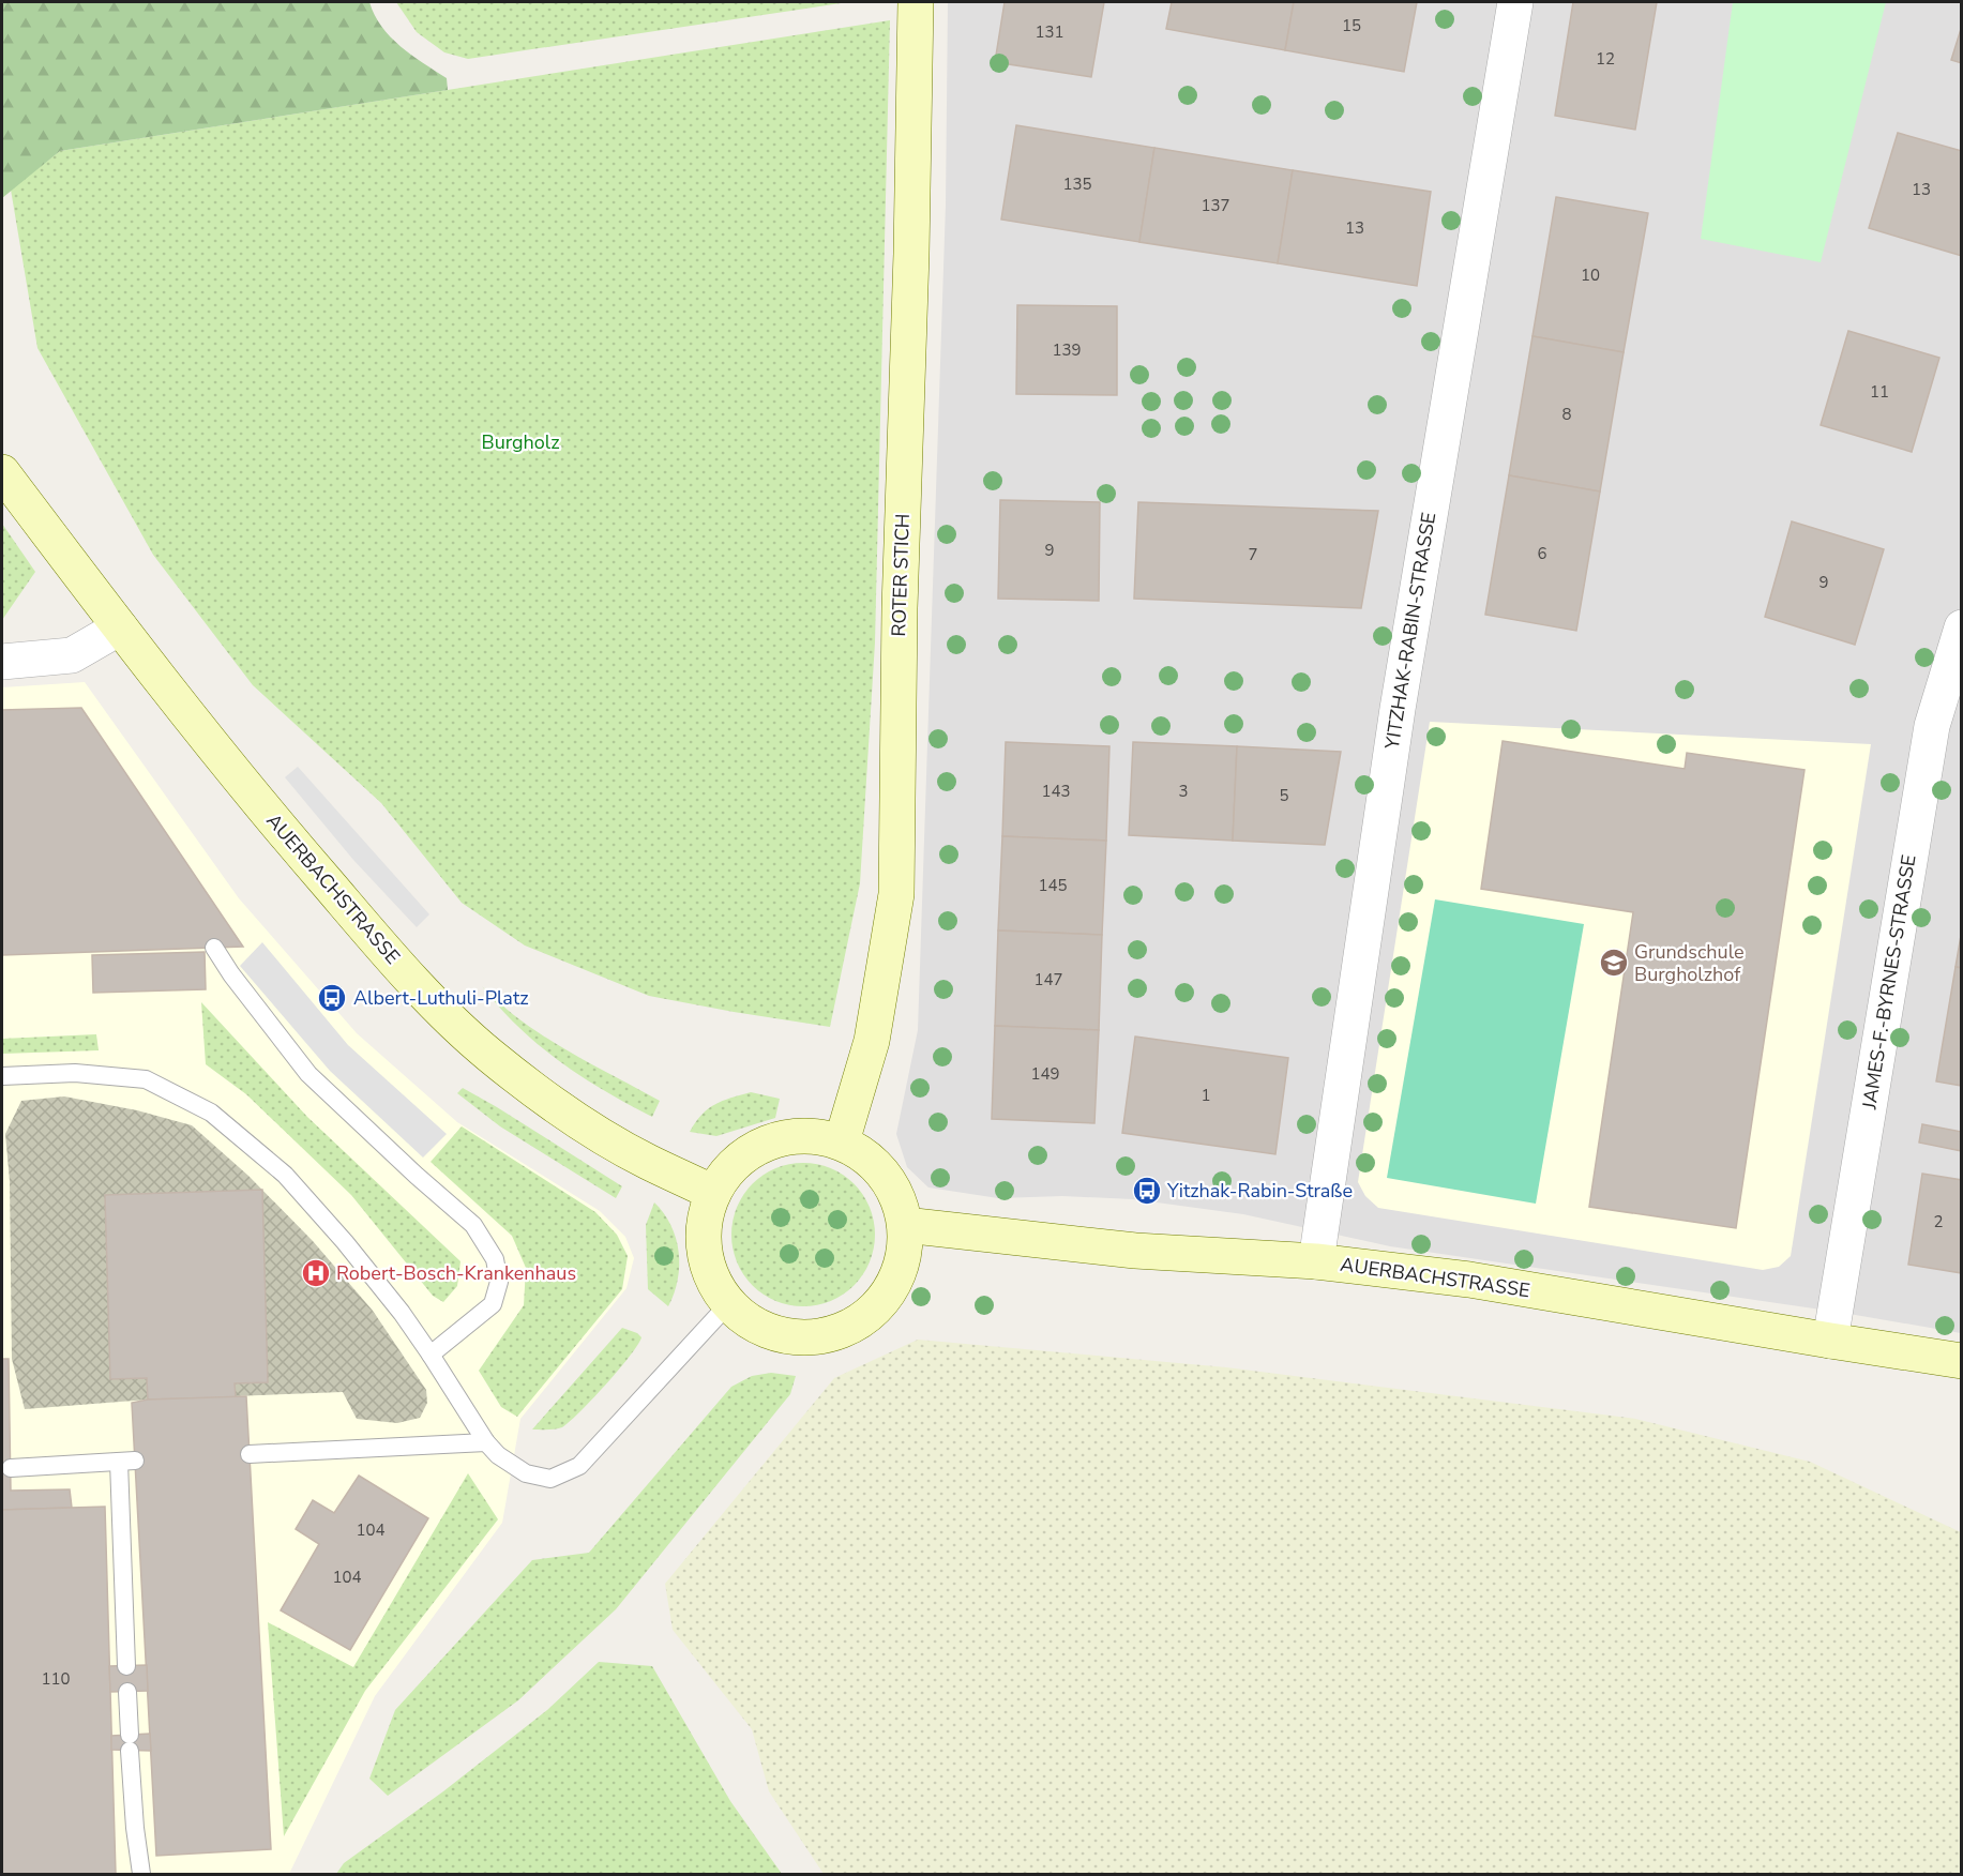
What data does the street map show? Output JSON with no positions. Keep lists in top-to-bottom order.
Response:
{
  "streets": {
    "main road": ["ROTER STICH", "AUERBACHSTRASSE"],
    "street": ["YITZHAK-RABIN-STRASSE", "JAMES-F.-BYRNES-STRASSE"]
  },
  "crossings": [
    ["ROTER STICH", "AUERBACHSTRASSE"],
    ["YITZHAK-RABIN-STRASSE", "AUERBACHSTRASSE"],
    ["AUERBACHSTRASSE", "JAMES-F.-BYRNES-STRASSE"]
  ],
  "parks": ["Burgholz"],
  "places": {
    "school or university": ["Grundschule Burgholzhof"],
    "bus stop": ["Albert-Luthuli-Platz", "Yitzhak-Rabin-Straße"],
    "hospital": ["Robert-Bosch-Krankenhaus"]
  },
  "house_numbers": [
    "15",
    "131",
    "12",
    "135",
    "13",
    "137",
    "13",
    "10",
    "139",
    "11",
    "8",
    "9",
    "6",
    "7",
    "9",
    "143",
    "3",
    "5",
    "145",
    "147",
    "149",
    "1",
    "2",
    "104",
    "104",
    "110"
  ]
}
